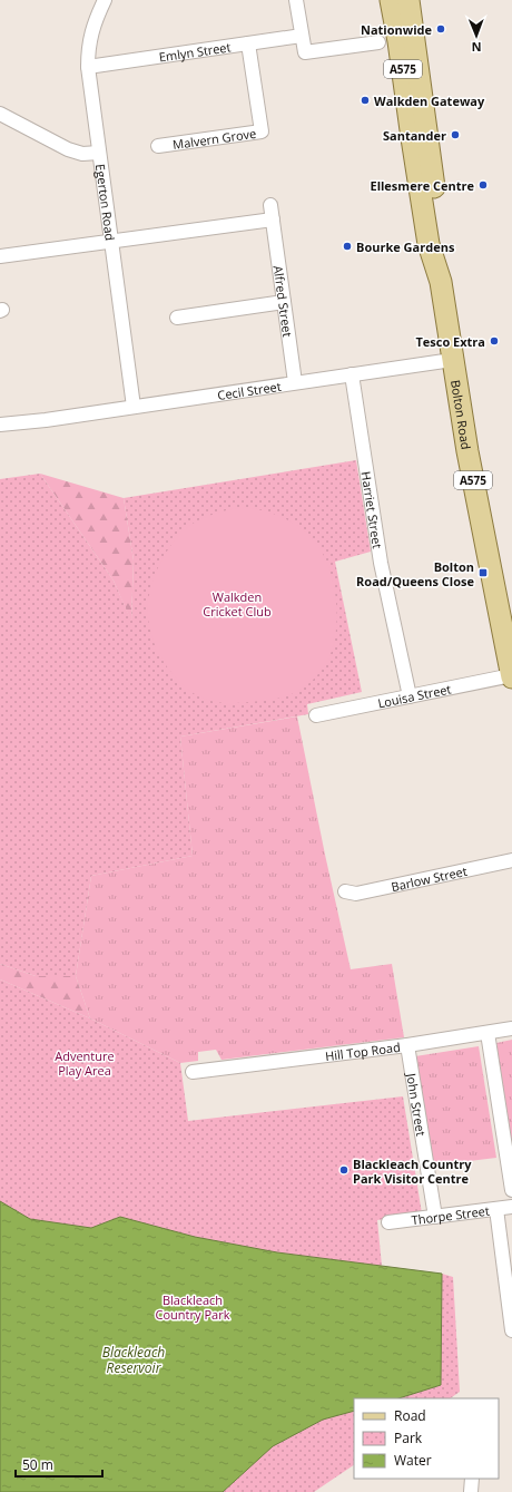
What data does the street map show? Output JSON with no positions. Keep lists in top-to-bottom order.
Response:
{
  "streets": {
    "main road": ["A575", "Bolton Road"],
    "street": [
      "Emlyn Street",
      "Malvern Grove",
      "Egerton Road",
      "Alfred Street",
      "Cecil Street",
      "Harriet Street",
      "Louisa Street",
      "Barlow Street",
      "Hill Top Road",
      "John Street",
      "Thorpe Street"
    ]
  },
  "crossings": [
    ["Emlyn Street", "Malvern Grove"],
    ["Emlyn Street", "Egerton Road"],
    ["Egerton Road", "Alfred Street"],
    ["Egerton Road", "Cecil Street"],
    ["Alfred Street", "Cecil Street"],
    ["Cecil Street", "Bolton Road"],
    ["Cecil Street", "Harriet Street"],
    ["Bolton Road", "Louisa Street"],
    ["Harriet Street", "Louisa Street"],
    ["Hill Top Road", "John Street"],
    ["John Street", "Thorpe Street"]
  ],
  "water": ["Blackleach Reservoir"],
  "parks": ["Walkden Cricket Club", "Adventure Play Area", "Blackleach Country Park"],
  "places": {
    "other": [
      "Nationwide",
      "Walkden Gateway",
      "Santander",
      "Ellesmere Centre",
      "Bourke Gardens",
      "Tesco Extra",
      "Blackleach Country Park Visitor Centre"
    ],
    "transit": ["Bolton Road/Queens Close"]
  },
  "legend": ["Road", "Park", "Water"],
  "scale_bar": "50 m",
  "north": "bottom"
}
